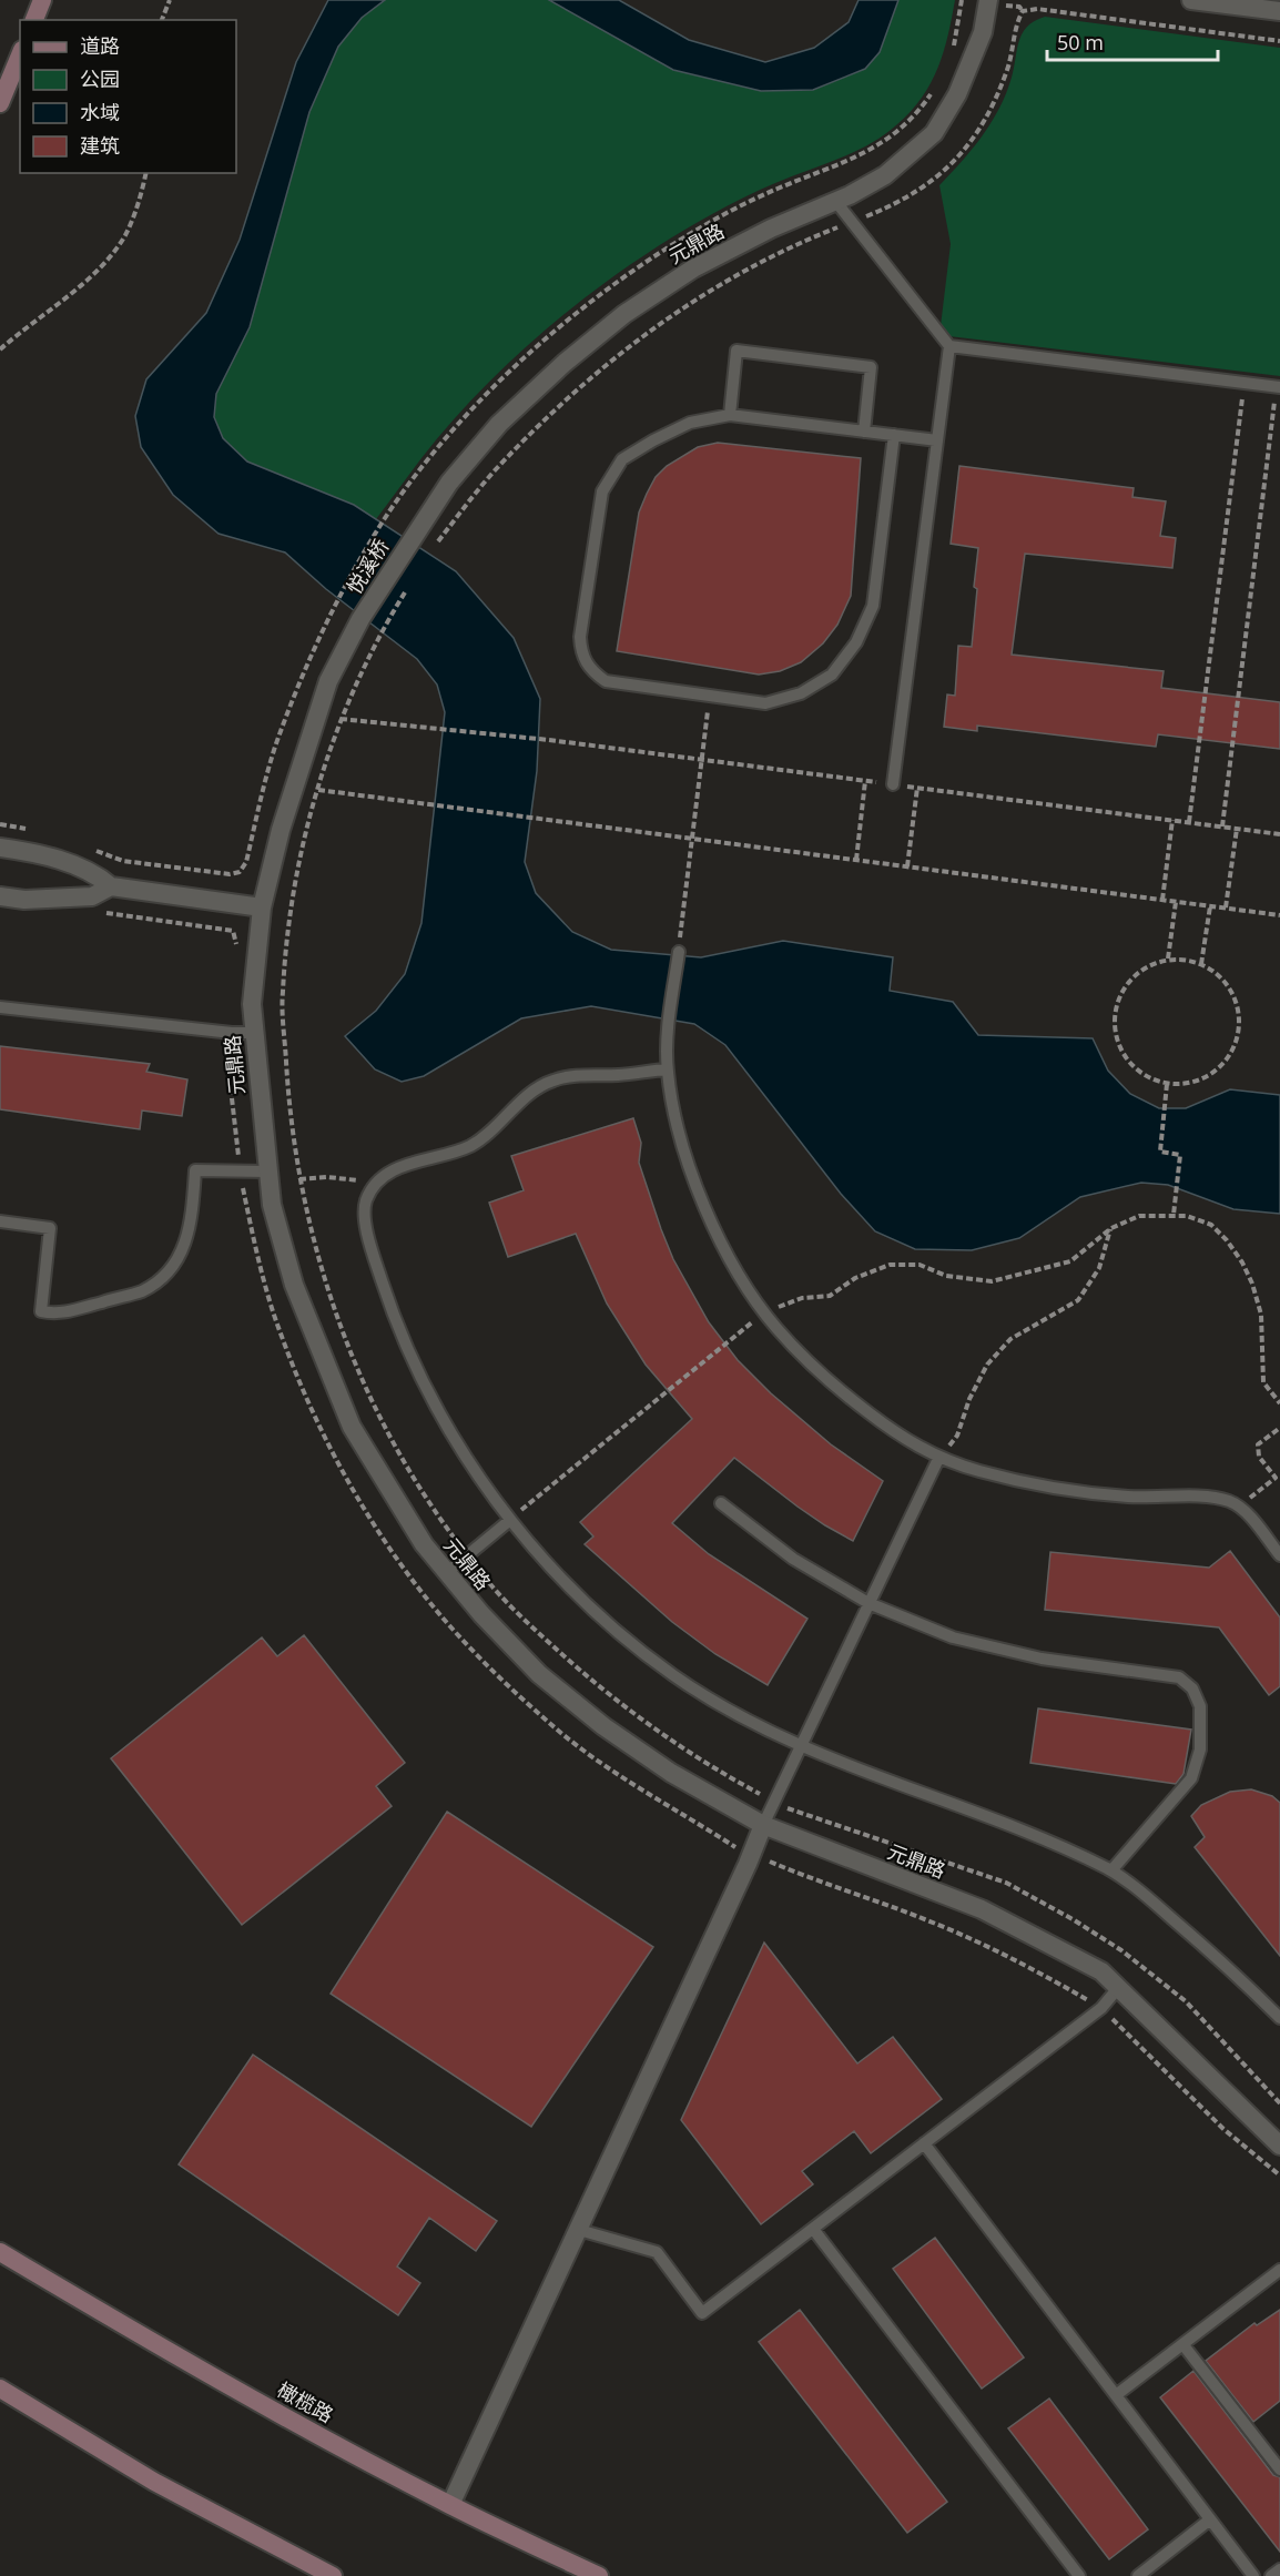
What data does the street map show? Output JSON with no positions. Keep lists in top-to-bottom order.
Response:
{
  "streets": {
    "main road": ["橄榄路"],
    "street": ["元鼎路", "悦溪桥"]
  },
  "crossings": [
    ["元鼎路", "悦溪桥"]
  ],
  "legend": [
    "道路",
    "公园",
    "水域",
    "建筑"
  ],
  "scale_bar": "50 m"
}
